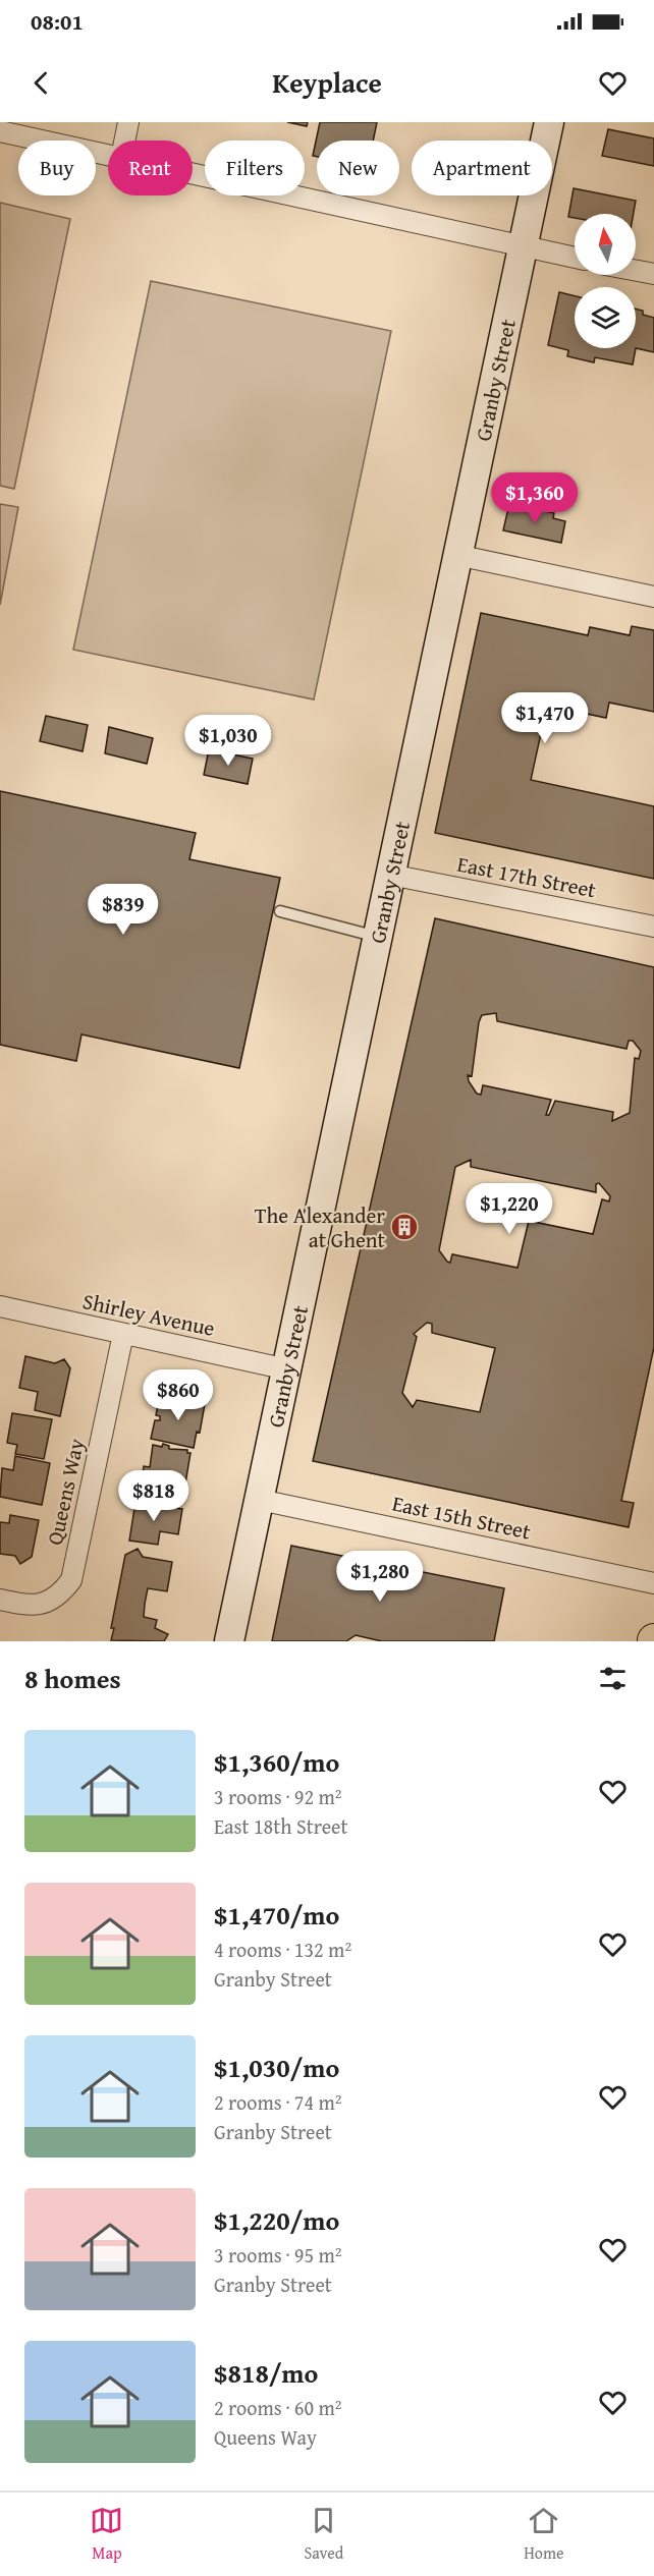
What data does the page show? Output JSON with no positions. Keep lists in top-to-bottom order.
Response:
{
  "streets": {
    "street": [
      "Granby Street",
      "East 17th Street",
      "Shirley Avenue",
      "Queens Way",
      "East 15th Street"
    ]
  },
  "crossings": [
    ["Granby Street", "East 17th Street"],
    ["Granby Street", "Shirley Avenue"],
    ["Granby Street", "East 15th Street"],
    ["Shirley Avenue", "Queens Way"]
  ],
  "places": {
    "building": ["The Alexander at Ghent"]
  },
  "north": "top",
  "page": {
    "status": "08:01",
    "header": "Keyplace",
    "chip": [
      "Buy",
      "Rent",
      "Filters",
      "New",
      "Apartment"
    ],
    "price": [
      "$1,360",
      "$1,470",
      "$1,030",
      "$839",
      "$1,220",
      "$860",
      "$818",
      "$1,280"
    ],
    "heading": "8 homes",
    "list": [
      {
        "name": "$1,360/mo",
        "note": "3 rooms · 92 m² · East 18th Street"
      },
      {
        "name": "$1,470/mo",
        "note": "4 rooms · 132 m² · Granby Street"
      },
      {
        "name": "$1,030/mo",
        "note": "2 rooms · 74 m² · Granby Street"
      },
      {
        "name": "$1,220/mo",
        "note": "3 rooms · 95 m² · Granby Street"
      },
      {
        "name": "$818/mo",
        "note": "2 rooms · 60 m² · Queens Way"
      }
    ],
    "tabs": ["Map", "Saved", "Home"]
  }
}
